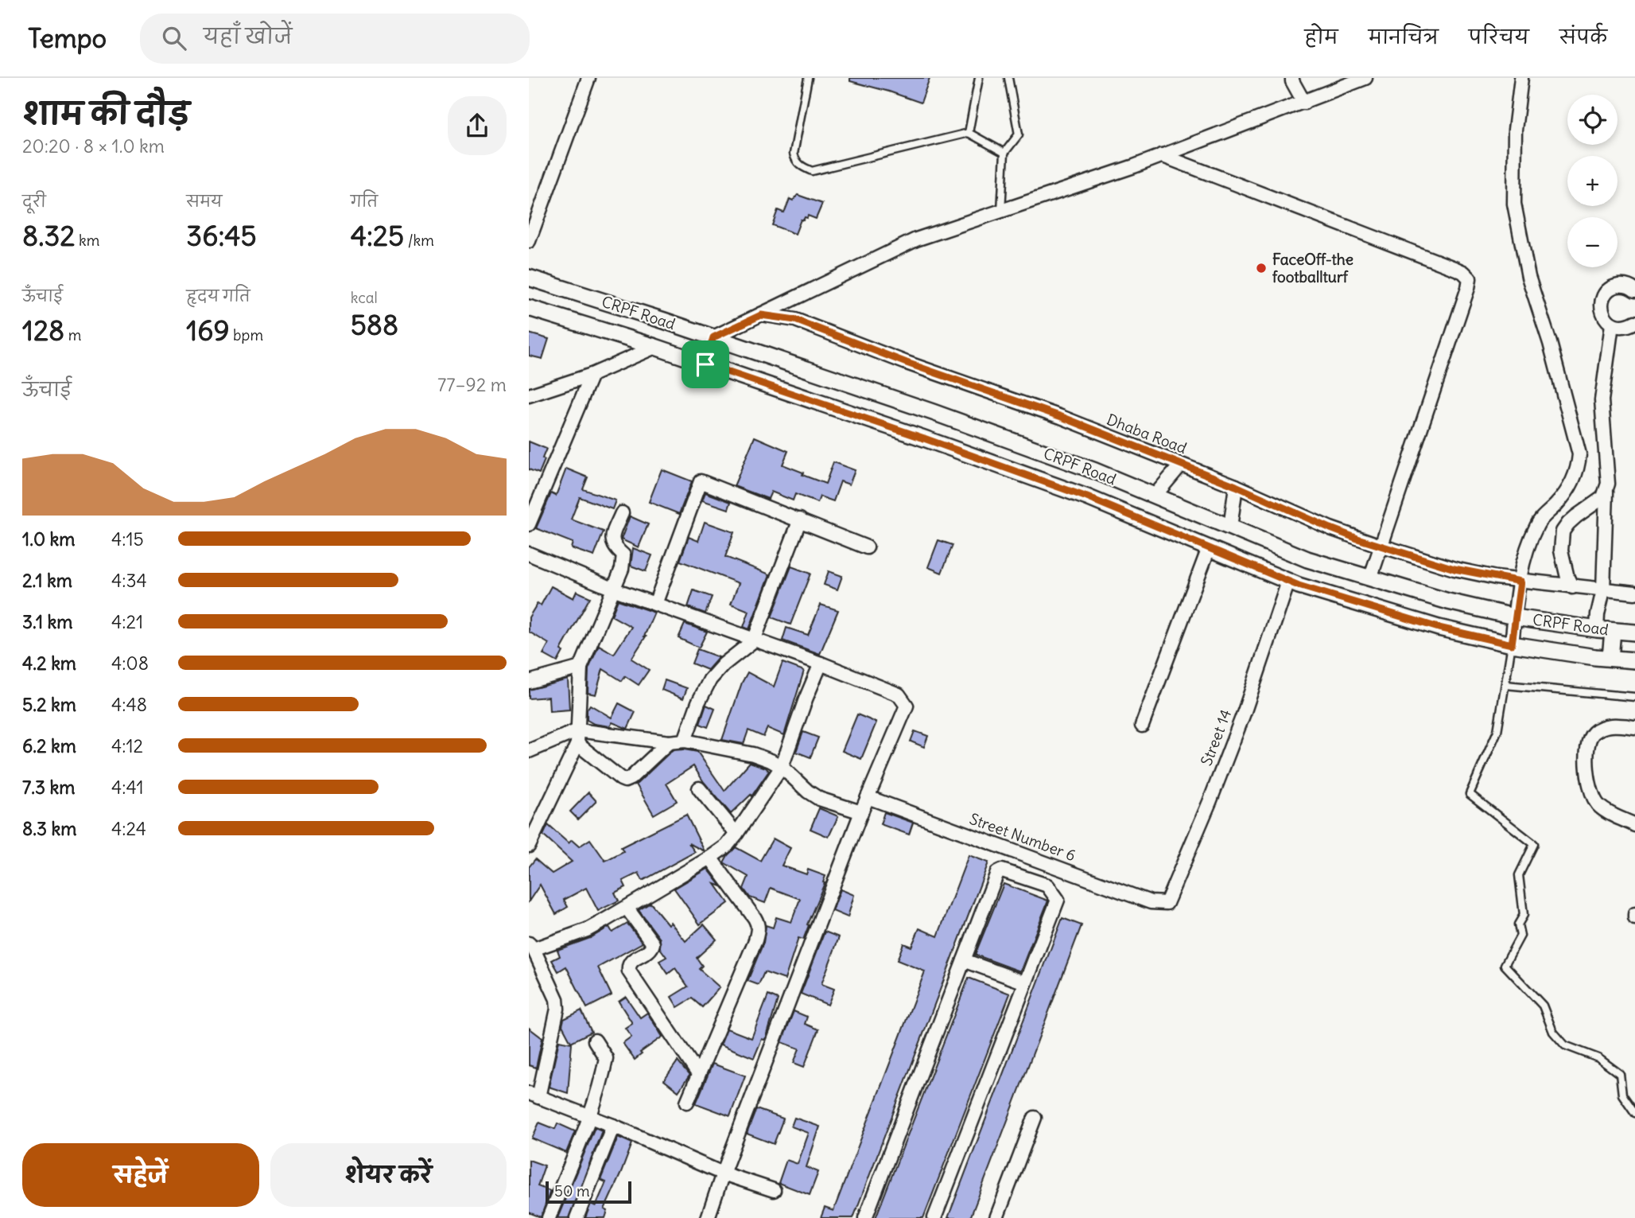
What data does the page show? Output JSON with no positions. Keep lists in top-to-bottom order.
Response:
{
  "streets": {
    "street": [
      "CRPF Road",
      "Dhaba Road",
      "Street 14",
      "Street Number 6"
    ]
  },
  "crossings": [
    ["Street 14", "Street Number 6"]
  ],
  "places": ["FaceOff-the footballturf"],
  "scale_bar": "50 m",
  "page": {
    "header": "Tempo",
    "search": "यहाँ खोजें",
    "nav": [
      "होम",
      "मानचित्र",
      "परिचय",
      "संपर्क"
    ],
    "heading": ["शाम की दौड़", "20:20 · 8 × 1.0 km"],
    "map_buttons": ["+", "−"],
    "stats": [
      ["दूरी", "8.32 km"],
      ["समय", "36:45"],
      ["गति", "4:25 /km"],
      ["ऊँचाई", "128 m"],
      ["हृदय गति", "169 bpm"],
      ["kcal", "588"]
    ],
    "chart": ["ऊँचाई", "77–92 m"],
    "list": [
      {
        "name": "1.0 km",
        "note": "4:15"
      },
      {
        "name": "2.1 km",
        "note": "4:34"
      },
      {
        "name": "3.1 km",
        "note": "4:21"
      },
      {
        "name": "4.2 km",
        "note": "4:08"
      },
      {
        "name": "5.2 km",
        "note": "4:48"
      },
      {
        "name": "6.2 km",
        "note": "4:12"
      },
      {
        "name": "7.3 km",
        "note": "4:41"
      },
      {
        "name": "8.3 km",
        "note": "4:24"
      }
    ],
    "buttons": ["सहेजें", "शेयर करें"],
    "scale": "50 m"
  }
}
